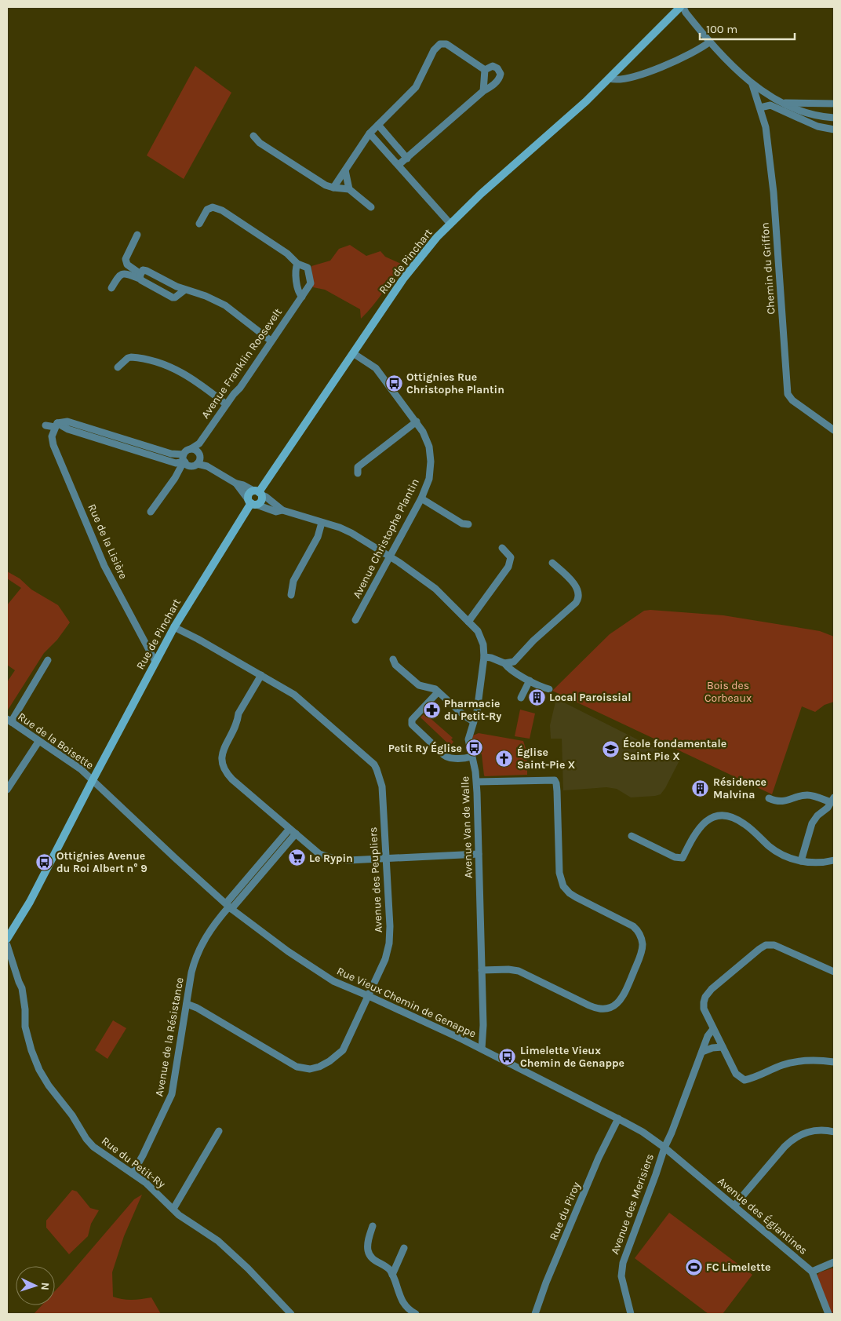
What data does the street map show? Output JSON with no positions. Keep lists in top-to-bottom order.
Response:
{
  "streets": {
    "main road": ["Rue de Pinchart"],
    "street": [
      "Chemin du Griffon",
      "Avenue Franklin Roosevelt",
      "Avenue Christophe Plantin",
      "Rue de la Lisière",
      "Rue de la Boisette",
      "Avenue Van de Walle",
      "Avenue des Peupliers",
      "Rue Vieux Chemin de Genappe",
      "Avenue de la Résistance",
      "Rue du Petit-Ry",
      "Avenue des Merisiers",
      "Rue du Piroy",
      "Avenue des Églantines"
    ]
  },
  "crossings": [
    ["Rue de Pinchart", "Avenue Christophe Plantin"],
    ["Rue de Pinchart", "Rue de la Lisière"],
    ["Rue de Pinchart", "Rue de la Boisette"],
    ["Rue de Pinchart", "Avenue Van de Walle"],
    ["Rue de Pinchart", "Avenue des Peupliers"],
    ["Rue de Pinchart", "Rue Vieux Chemin de Genappe"],
    ["Avenue Christophe Plantin", "Avenue Van de Walle"],
    ["Rue de la Boisette", "Rue Vieux Chemin de Genappe"],
    ["Avenue Van de Walle", "Rue Vieux Chemin de Genappe"],
    ["Avenue des Peupliers", "Rue Vieux Chemin de Genappe"],
    ["Avenue des Peupliers", "Avenue de la Résistance"],
    ["Rue Vieux Chemin de Genappe", "Avenue de la Résistance"],
    ["Rue Vieux Chemin de Genappe", "Avenue des Merisiers"],
    ["Rue Vieux Chemin de Genappe", "Rue du Piroy"],
    ["Rue Vieux Chemin de Genappe", "Avenue des Églantines"],
    ["Avenue de la Résistance", "Rue du Petit-Ry"],
    ["Avenue des Merisiers", "Avenue des Églantines"]
  ],
  "parks": ["Bois des Corbeaux"],
  "places": {
    "bus stop": [
      "Ottignies Rue Christophe Plantin",
      "Petit Ry Église",
      "Ottignies Avenue du Roi Albert n° 9",
      "Limelette Vieux Chemin de Genappe"
    ],
    "building": ["Local Paroissial", "Résidence Malvina"],
    "pharmacy": ["Pharmacie du Petit-Ry"],
    "school or university": ["École fondamentale Saint Pie X"],
    "church": ["Église Saint-Pie X"],
    "supermarket": ["Le Rypin"],
    "sports": ["FC Limelette"]
  },
  "scale_bar": "100 m",
  "north": "right"
}
